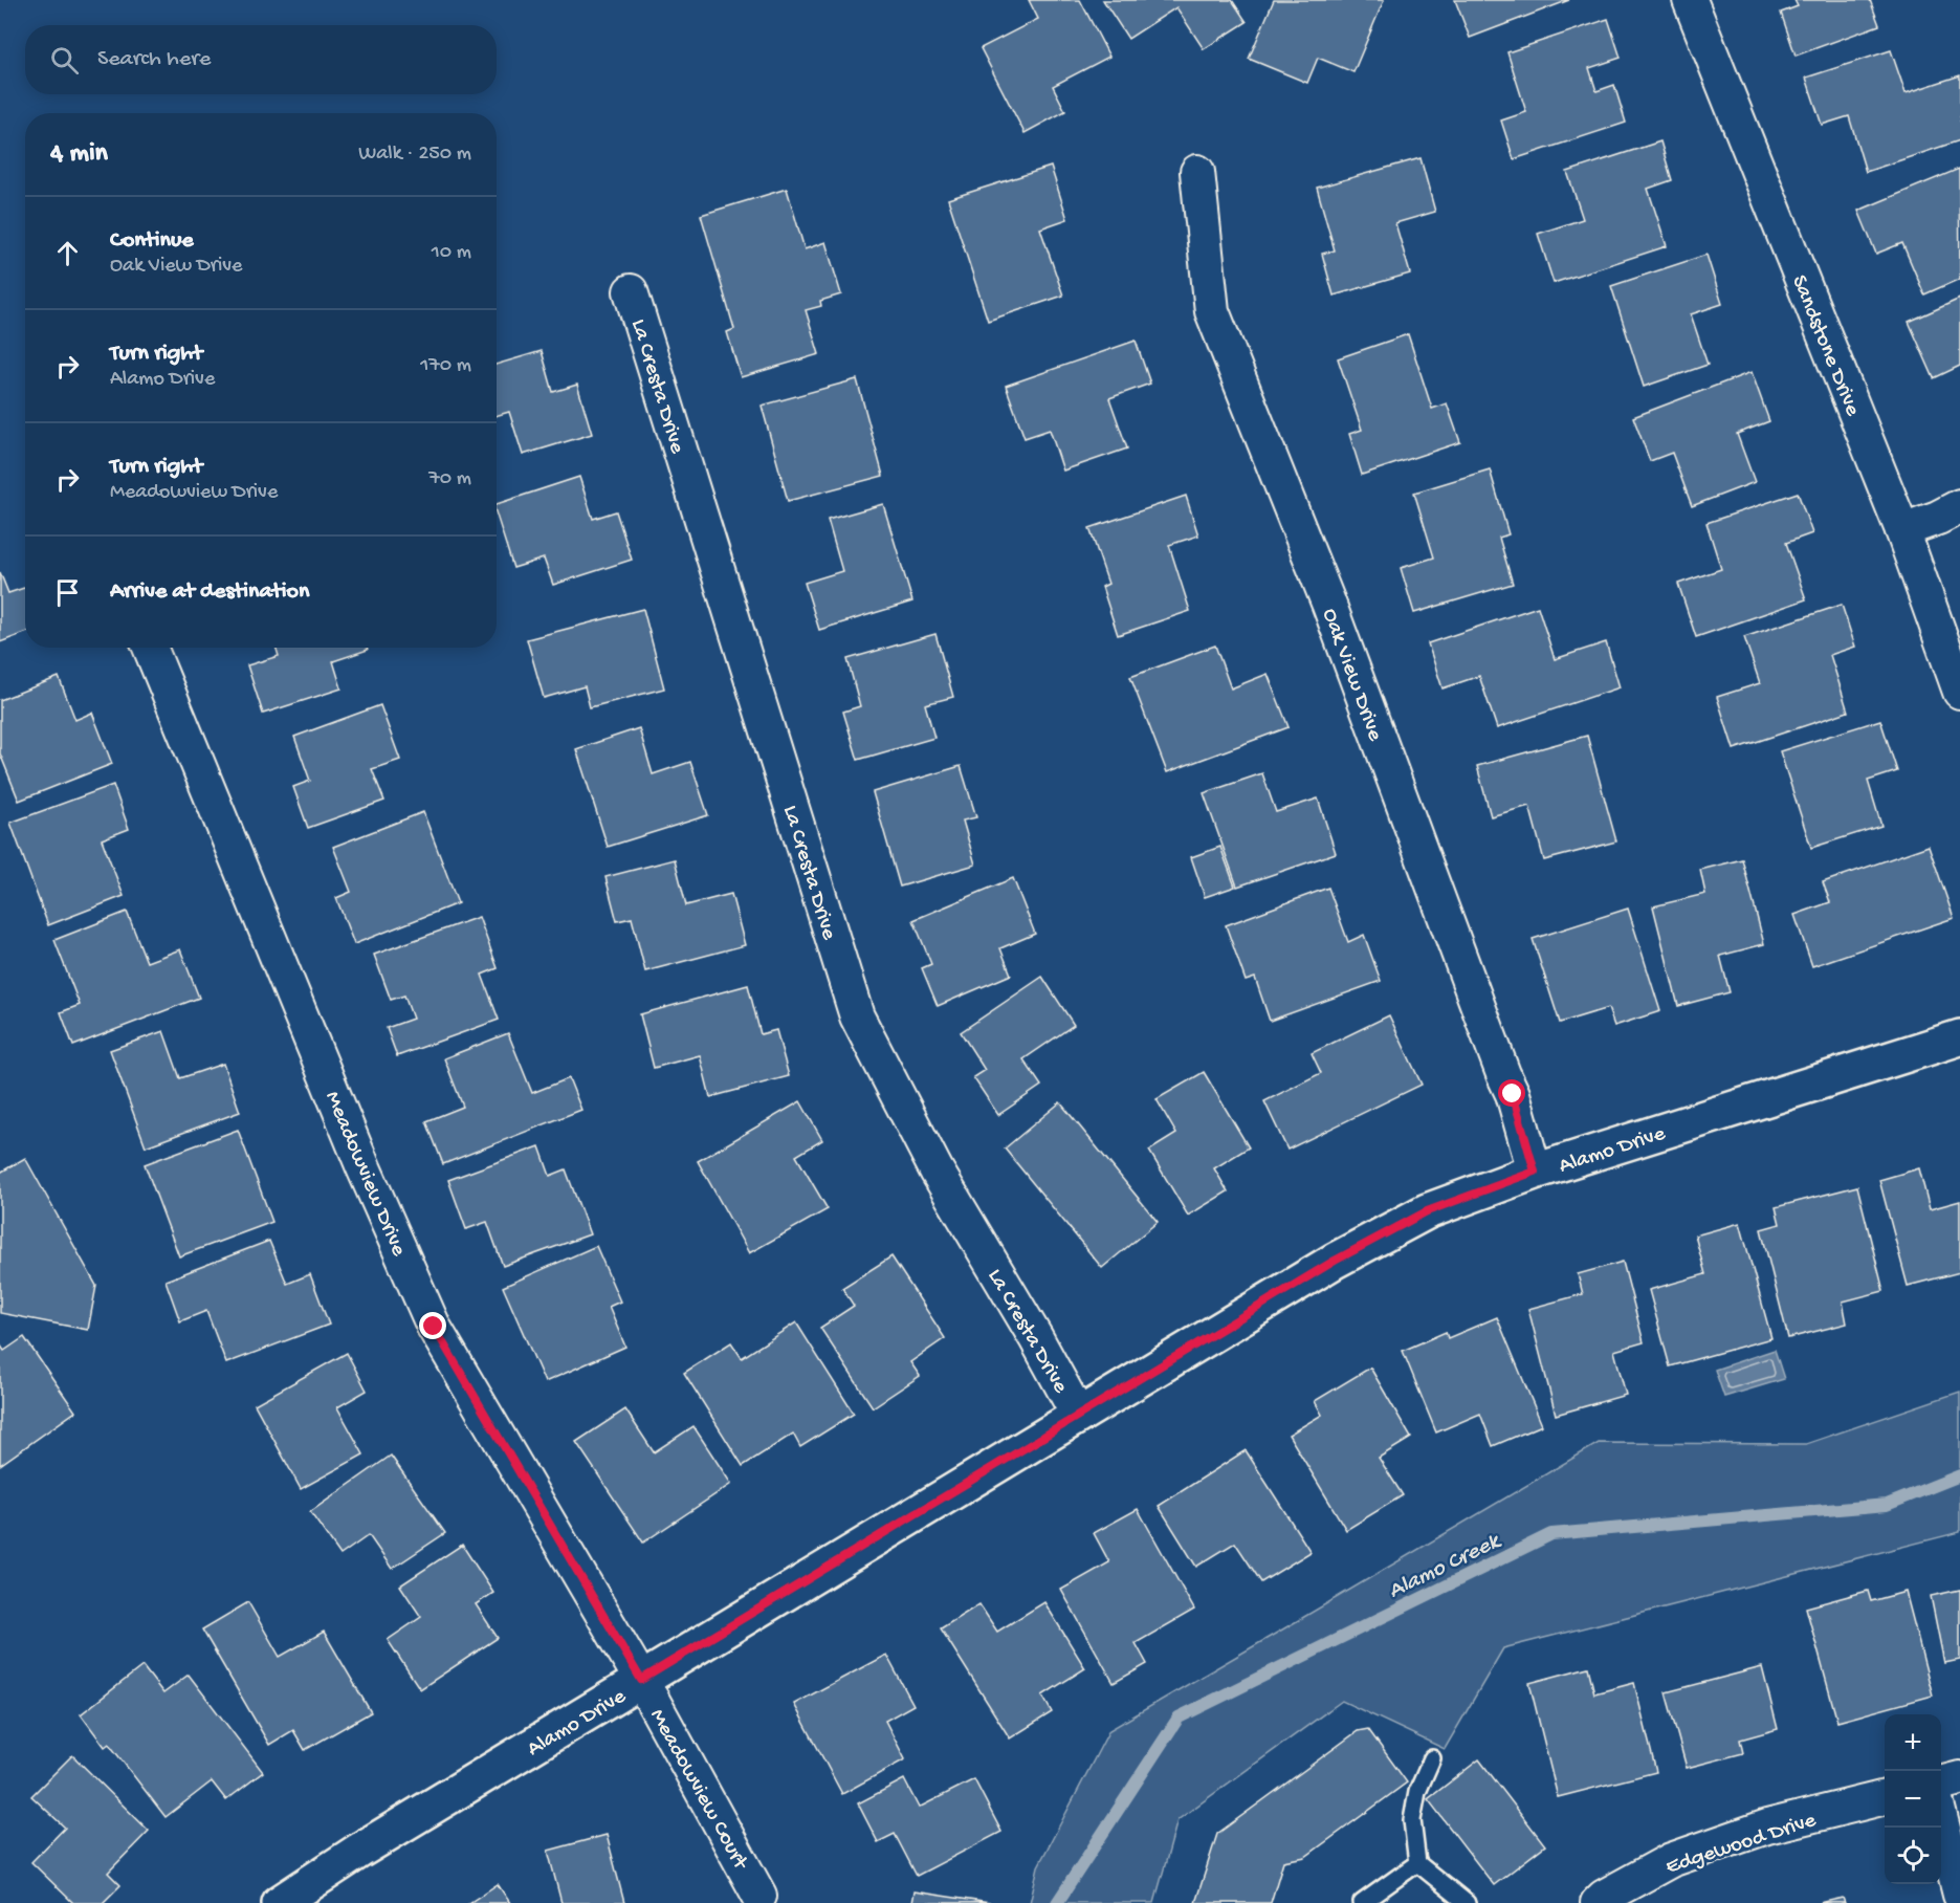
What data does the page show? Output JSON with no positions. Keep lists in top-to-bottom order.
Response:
{
  "streets": {
    "main road": ["Alamo Drive"],
    "street": [
      "Sandstone Drive",
      "La Cresta Drive",
      "Oak View Drive",
      "Meadowview Drive",
      "Meadowview Court",
      "Edgewood Drive"
    ]
  },
  "crossings": [
    ["La Cresta Drive", "Alamo Drive"],
    ["Oak View Drive", "Alamo Drive"],
    ["Alamo Drive", "Meadowview Drive"],
    ["Alamo Drive", "Meadowview Court"],
    ["Meadowview Drive", "Meadowview Court"]
  ],
  "water": ["Alamo Creek"],
  "page": {
    "search": "Search here",
    "heading": ["4 min", "Walk · 250 m"],
    "list": [
      ["Continue", "Oak View Drive", "10 m"],
      ["Turn right", "Alamo Drive", "170 m"],
      ["Turn right", "Meadowview Drive", "70 m"],
      "Arrive at destination"
    ],
    "map_buttons": ["+", "−"]
  }
}
